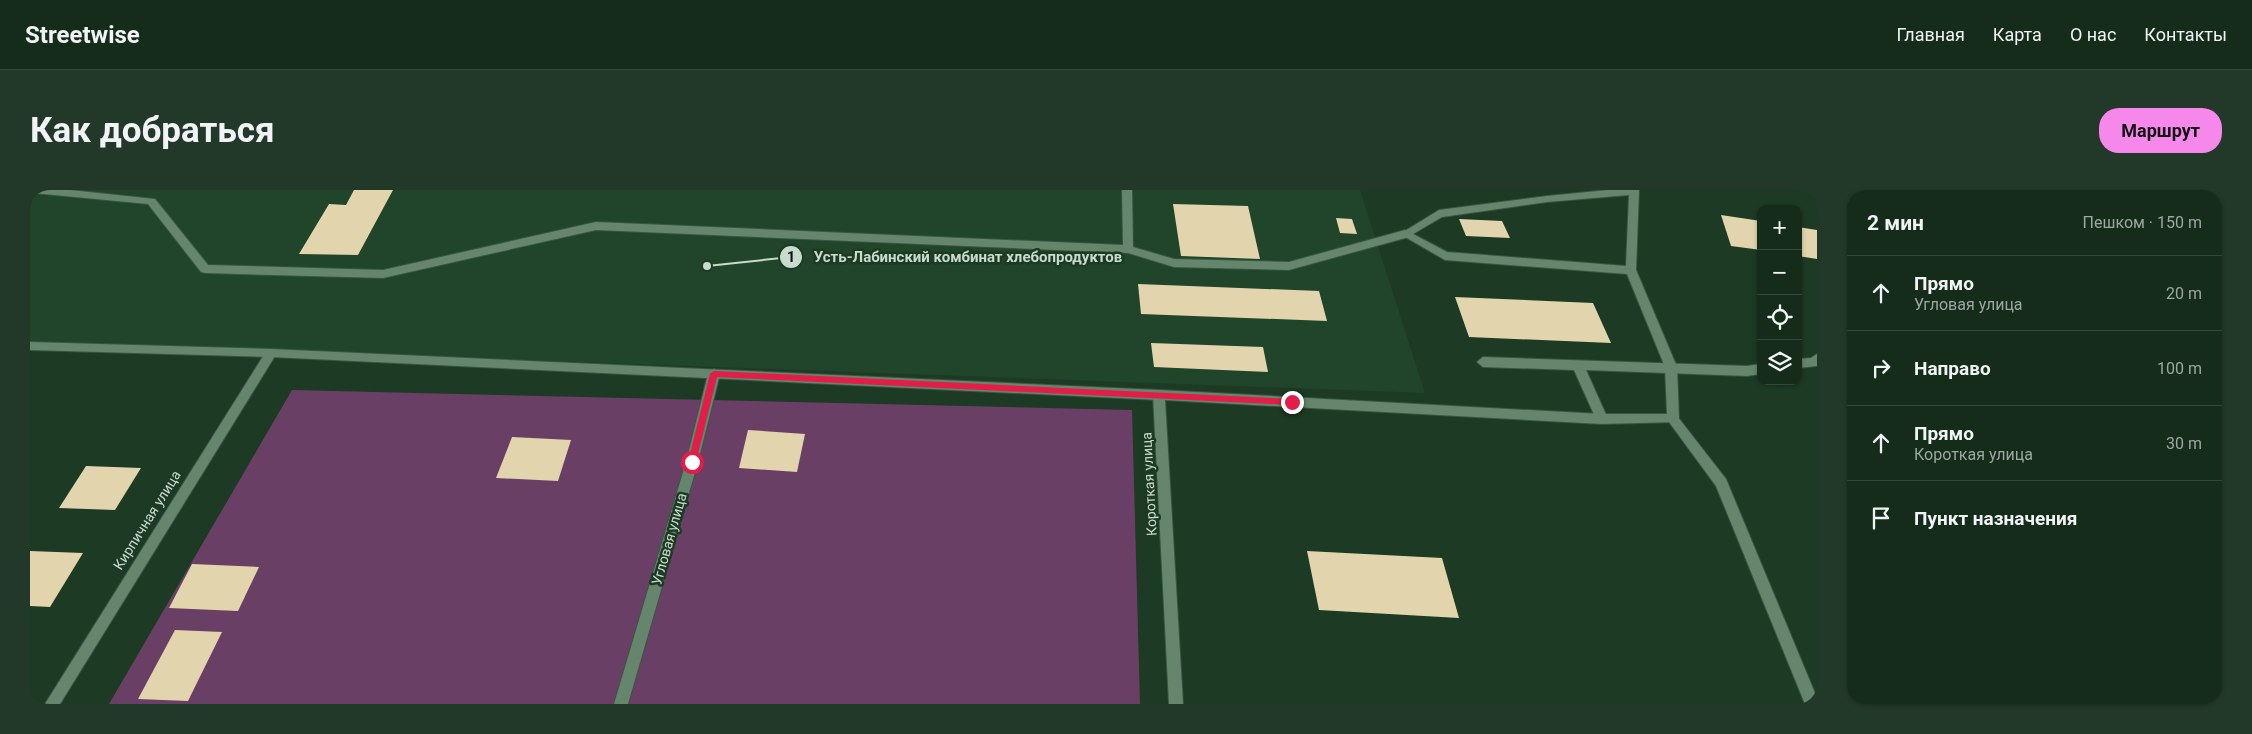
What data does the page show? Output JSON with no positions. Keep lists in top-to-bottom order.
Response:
{
  "streets": {
    "street": ["Короткая улица", "Кирпичная улица", "Угловая улица"]
  },
  "places": ["Усть-Лабинский комбинат хлебопродуктов"],
  "page": {
    "header": "Streetwise",
    "nav": [
      "Главная",
      "Карта",
      "О нас",
      "Контакты"
    ],
    "buttons": "Маршрут",
    "title": "Как добраться",
    "heading": ["2 мин", "Пешком · 150 m"],
    "map_buttons": ["+", "−"],
    "list": [
      ["Прямо", "Угловая улица", "20 m"],
      ["Направо", "100 m"],
      ["Прямо", "Короткая улица", "30 m"],
      "Пункт назначения"
    ]
  }
}
